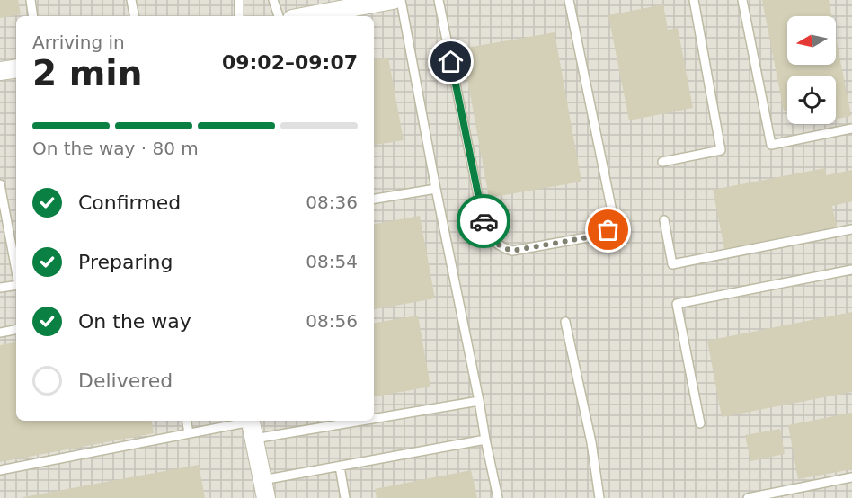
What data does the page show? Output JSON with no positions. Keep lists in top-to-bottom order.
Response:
{
  "north": "left",
  "page": {
    "heading": ["2 min", "Arriving in", "09:02–09:07"],
    "bar": "On the way · 80 m",
    "list": [
      ["Confirmed", "08:36"],
      ["Preparing", "08:54"],
      ["On the way", "08:56"],
      "Delivered"
    ]
  }
}
